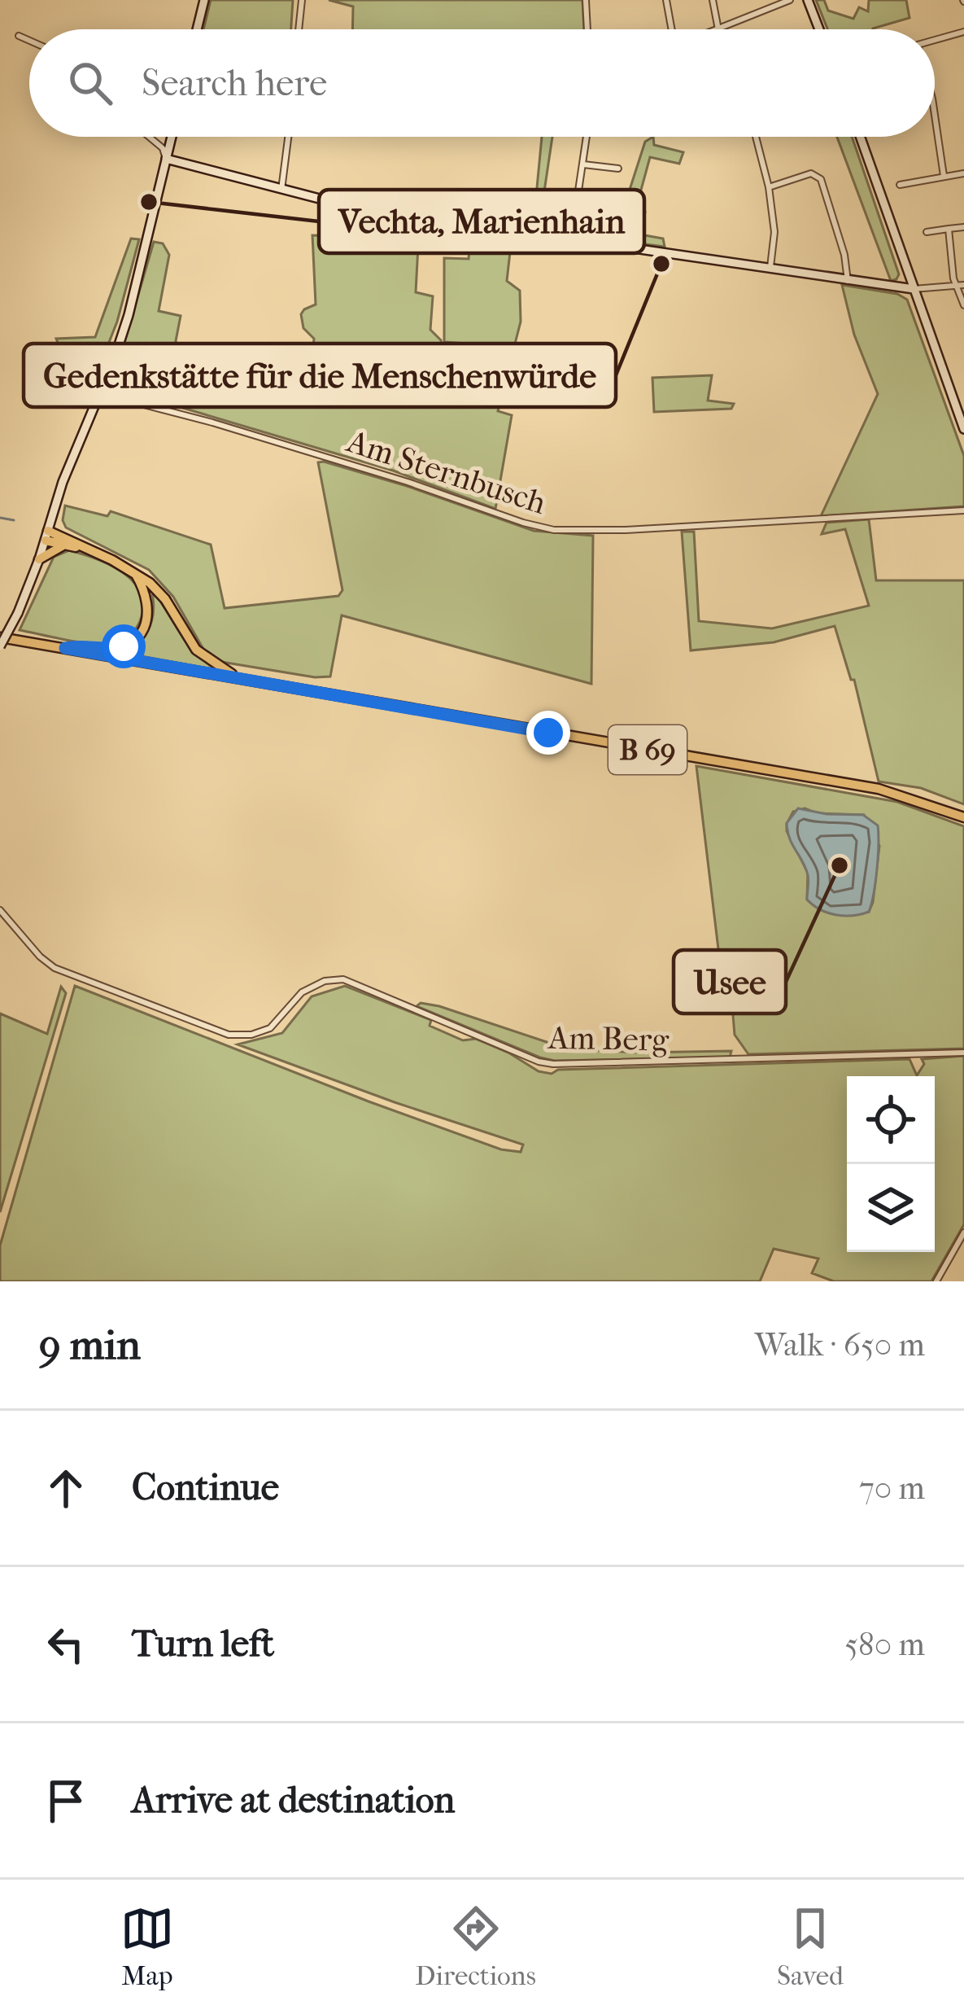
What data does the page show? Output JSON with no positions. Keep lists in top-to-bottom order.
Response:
{
  "streets": {
    "main road": ["B 69"],
    "street": ["Am Sternbusch", "Am Berg"]
  },
  "places": ["Vechta, Marienhain", "Gedenkstätte für die Menschenwürde", "Usee"],
  "page": {
    "search": "Search here",
    "heading": ["9 min", "Walk · 650 m"],
    "list": [
      ["Continue", "70 m"],
      ["Turn left", "580 m"],
      "Arrive at destination"
    ],
    "nav": ["Map", "Directions", "Saved"]
  }
}
